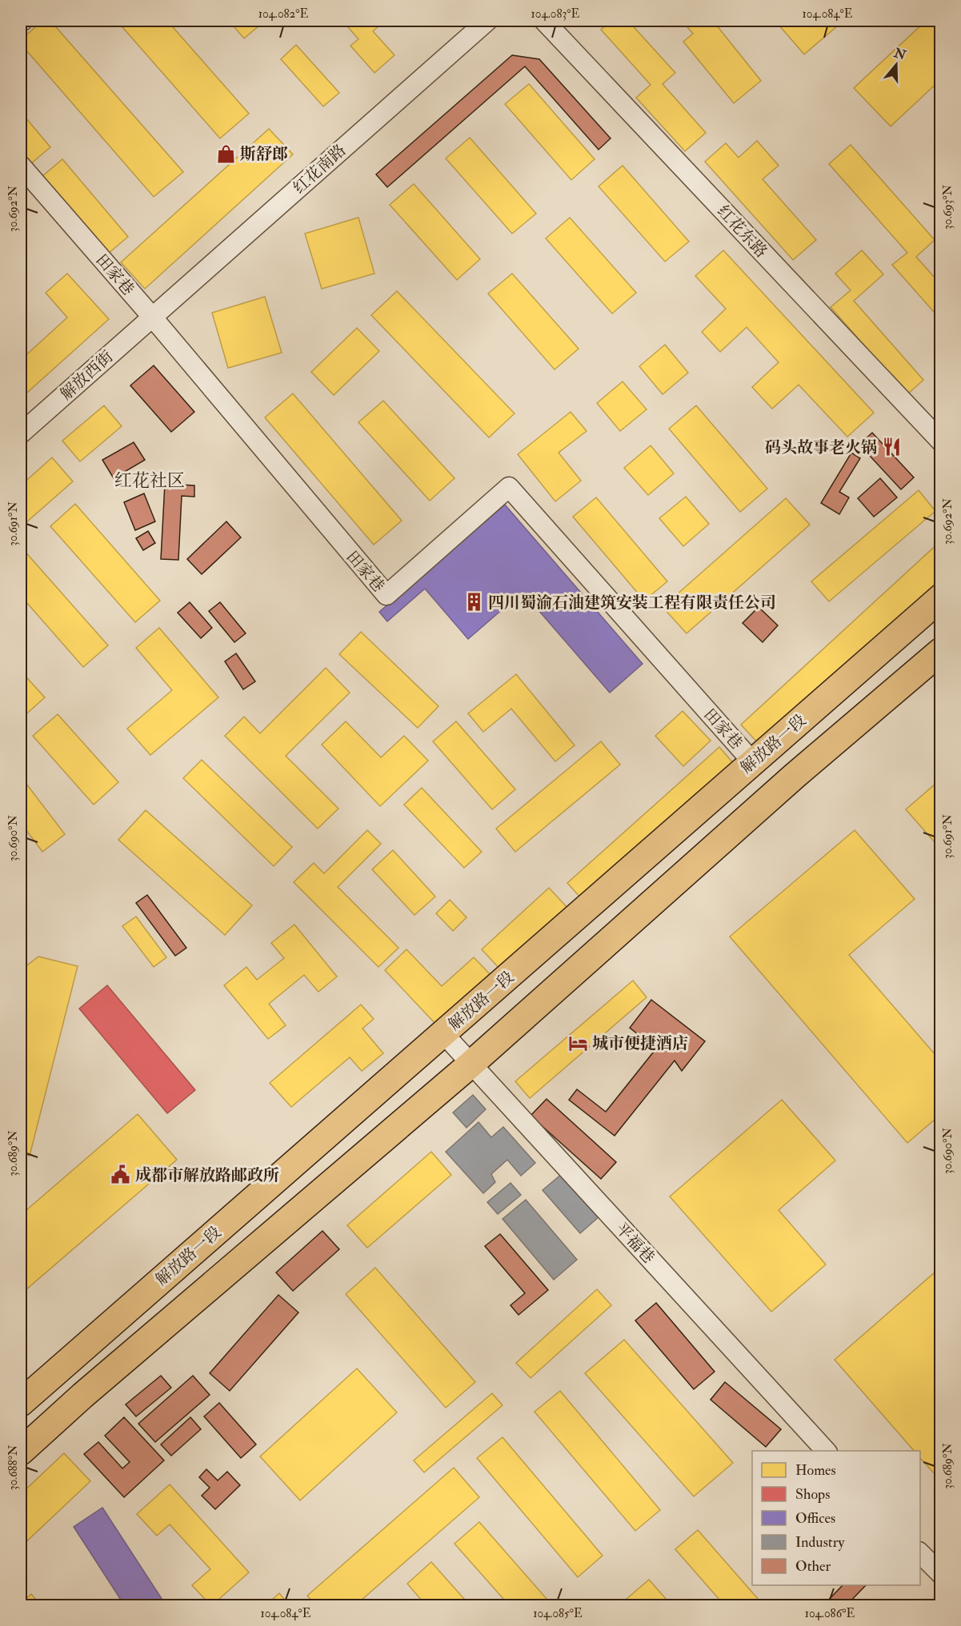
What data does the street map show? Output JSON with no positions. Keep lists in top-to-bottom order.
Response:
{
  "streets": {
    "main road": ["解放路一段"],
    "street": [
      "红花南路",
      "红花东路",
      "田家巷",
      "解放西街",
      "平福巷"
    ]
  },
  "crossings": [
    ["红花南路", "田家巷"],
    ["红花南路", "解放西街"],
    ["田家巷", "解放西街"],
    ["田家巷", "解放路一段"],
    ["解放路一段", "平福巷"]
  ],
  "districts": ["红花社区"],
  "places": {
    "shop": ["斯舒郎"],
    "restaurant": ["码头故事老火锅"],
    "building": ["四川蜀渝石油建筑安装工程有限责任公司"],
    "hotel": ["城市便捷酒店"],
    "public building": ["成都市解放路邮政所"]
  },
  "legend": [
    "Homes",
    "Shops",
    "Offices",
    "Industry",
    "Other"
  ],
  "north": "top",
  "coordinates": [
    "104.082°E",
    "104.083°E",
    "104.084°E",
    "30.693°N",
    "30.692°N",
    "30.691°N",
    "30.690°N",
    "30.689°N",
    "30.688°N",
    "104.085°E",
    "104.086°E"
  ]
}
